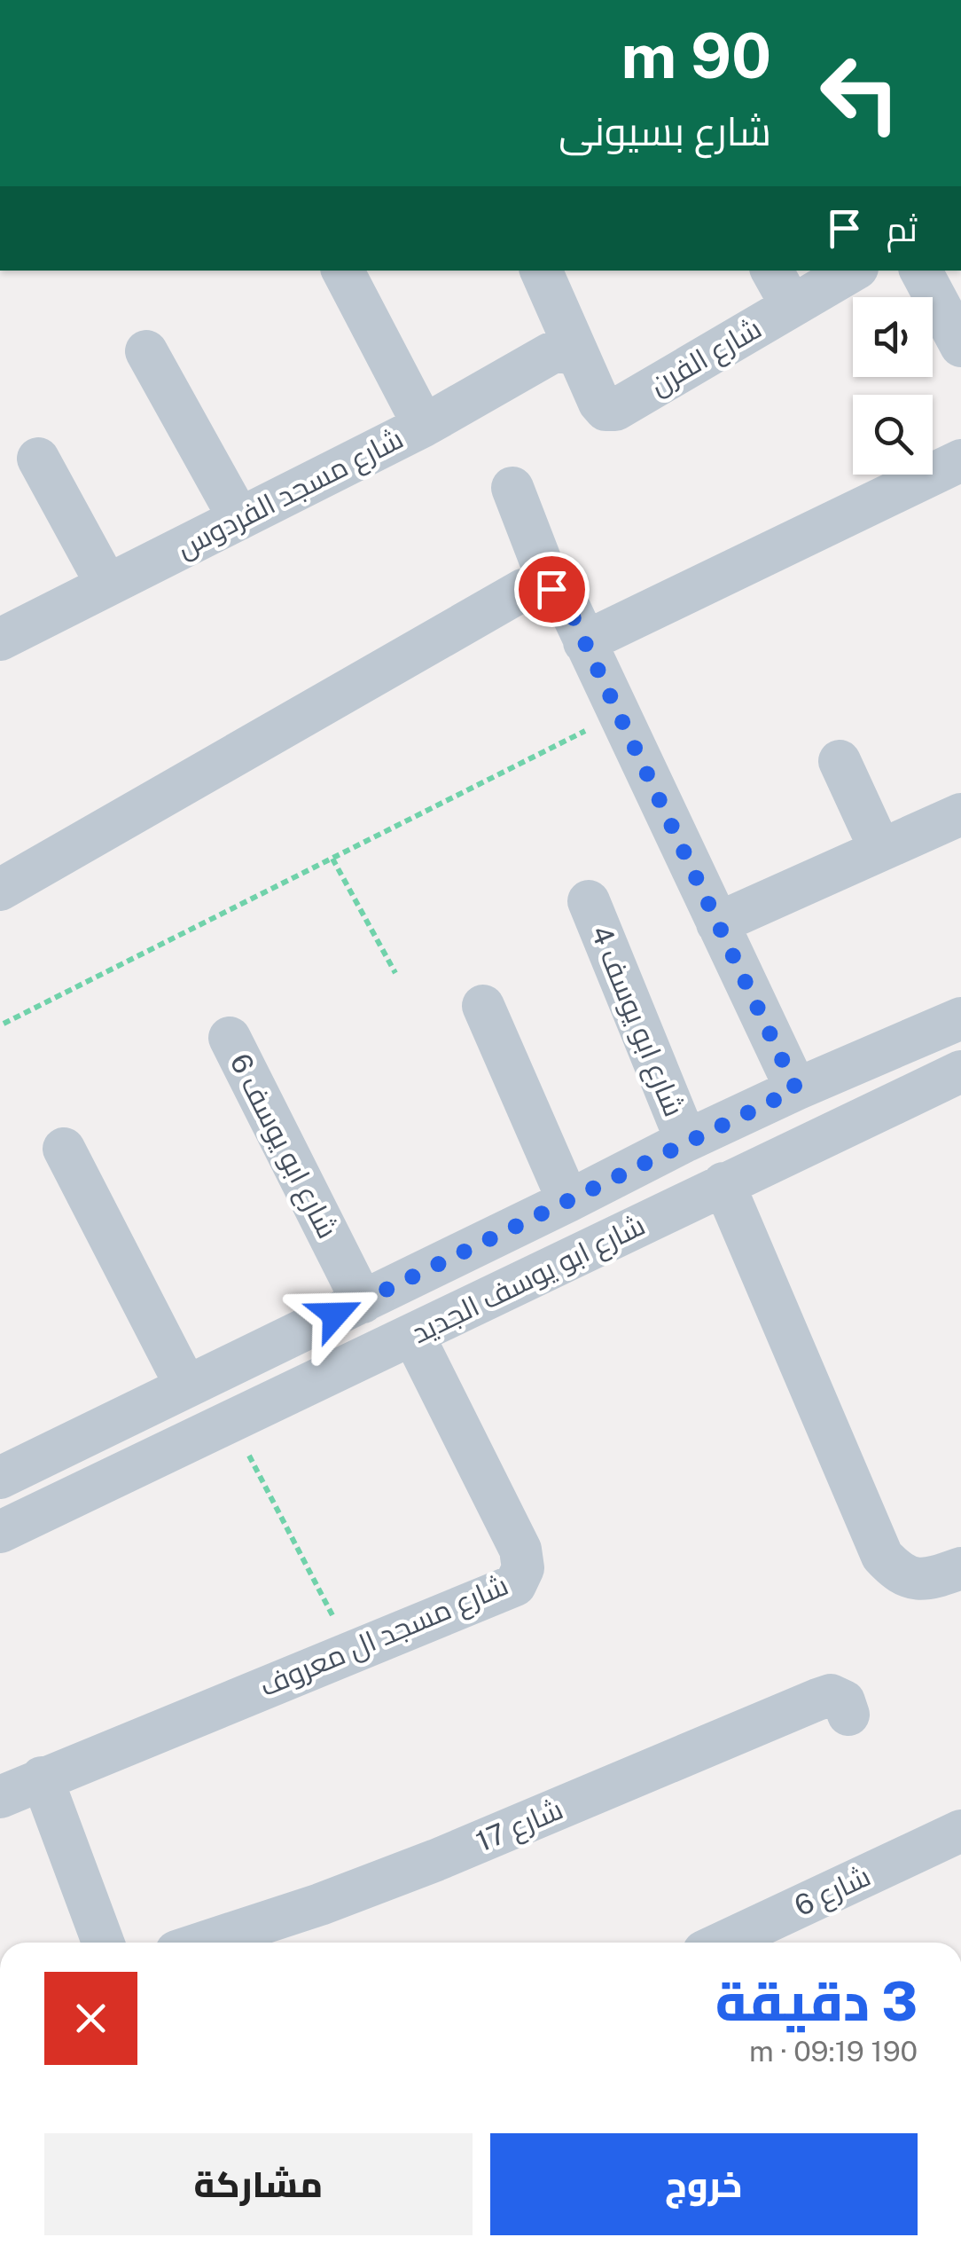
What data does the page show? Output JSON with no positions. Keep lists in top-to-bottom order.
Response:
{
  "streets": {
    "street": [
      "شارع الفرن",
      "شارع مسجد الفردوس",
      "شارع ابو يوسف 4",
      "شارع ابو يوسف 6",
      "شارع ابو يوسف الجديد",
      "شارع مسجد ال معروف",
      "شارع 17",
      "شارع 6"
    ]
  },
  "crossings": [
    ["شارع الفرن", "شارع مسجد الفردوس"],
    ["شارع ابو يوسف 4", "شارع ابو يوسف الجديد"],
    ["شارع ابو يوسف 6", "شارع ابو يوسف الجديد"],
    ["شارع ابو يوسف الجديد", "شارع مسجد ال معروف"]
  ],
  "page": {
    "turn": ["90 m", "شارع بسيونى"],
    "then": "ثم",
    "heading": ["3 دقيقة", "190 m · 09:19"],
    "buttons": ["خروج", "مشاركة"]
  }
}
